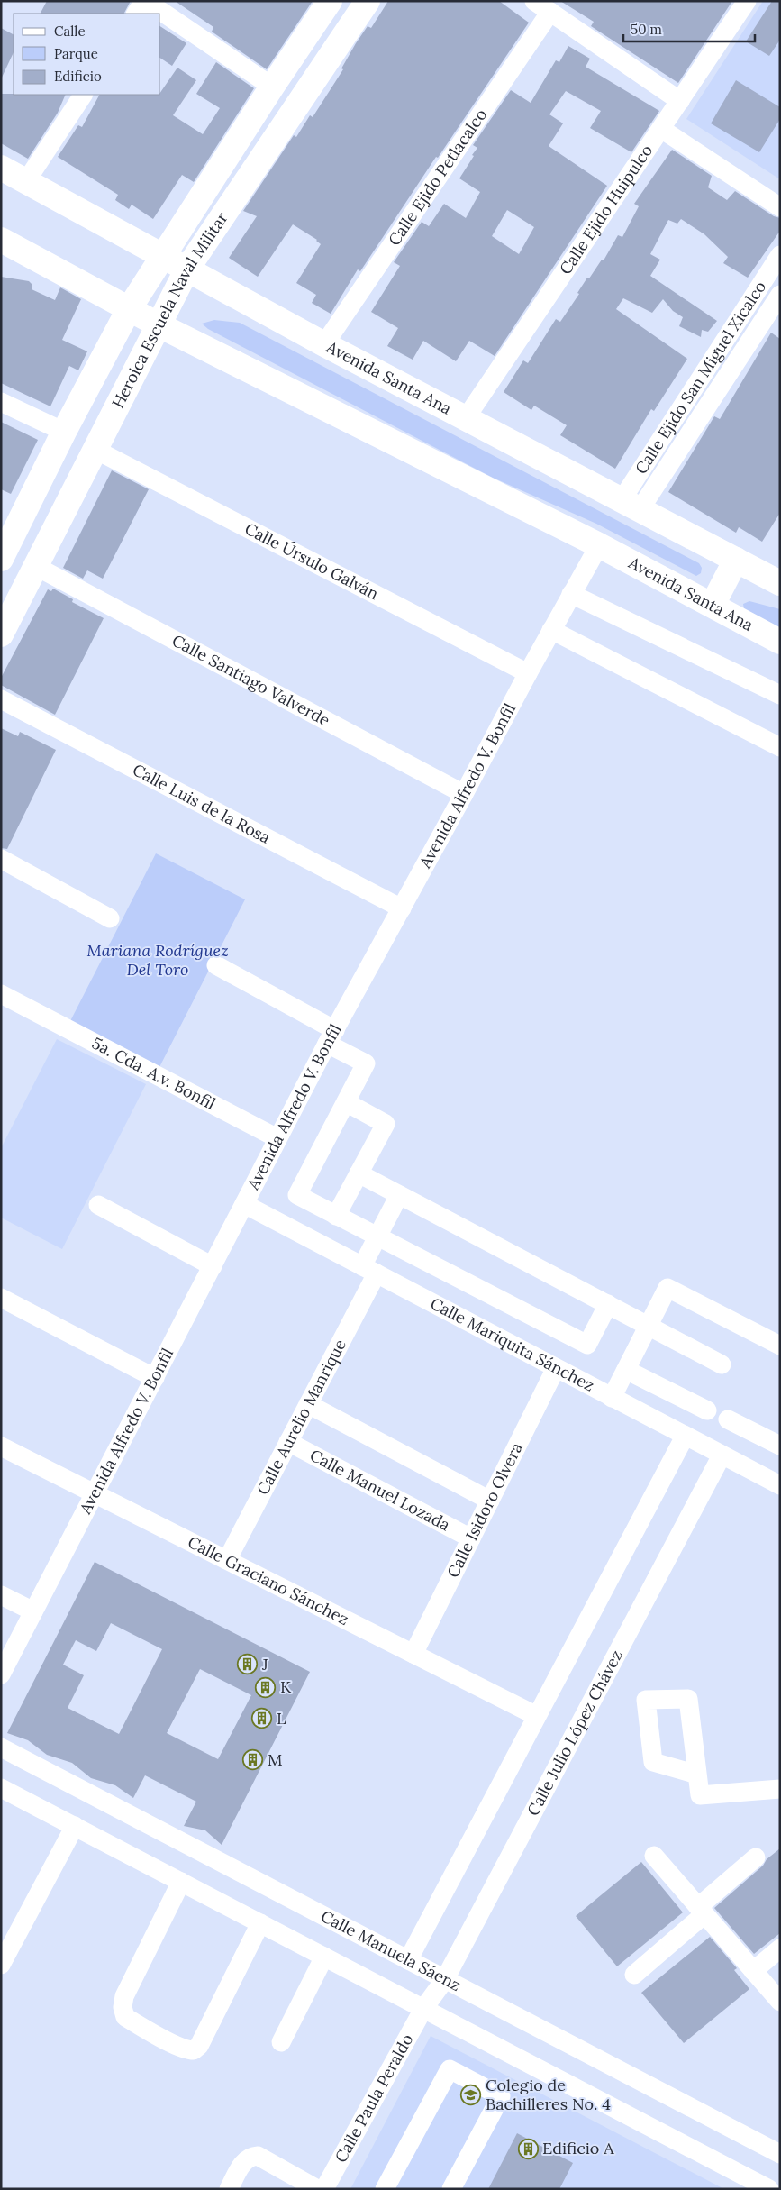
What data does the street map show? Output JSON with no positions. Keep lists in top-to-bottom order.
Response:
{
  "streets": {
    "main road": ["Heroica Escuela Naval Militar", "Avenida Santa Ana"],
    "street": [
      "Calle Ejido Petlacalco",
      "Calle Ejido Huipulco",
      "Calle Ejido San Miguel Xicalco",
      "Calle Úrsulo Galván",
      "Calle Santiago Valverde",
      "Avenida Alfredo V. Bonfil",
      "Calle Luis de la Rosa",
      "5a. Cda. A.v. Bonfil",
      "Calle Mariquita Sánchez",
      "Calle Aurelio Manrique",
      "Calle Manuel Lozada",
      "Calle Isidoro Olvera",
      "Calle Graciano Sánchez",
      "Calle Julio López Chávez",
      "Calle Manuela Sáenz",
      "Calle Paula Peraldo"
    ]
  },
  "crossings": [
    ["Calle Ejido Petlacalco", "Avenida Santa Ana"],
    ["Calle Ejido Huipulco", "Avenida Santa Ana"],
    ["Heroica Escuela Naval Militar", "Avenida Santa Ana"],
    ["Heroica Escuela Naval Militar", "Calle Úrsulo Galván"],
    ["Heroica Escuela Naval Militar", "Calle Santiago Valverde"],
    ["Avenida Santa Ana", "Calle Ejido San Miguel Xicalco"],
    ["Avenida Santa Ana", "Avenida Alfredo V. Bonfil"],
    ["Calle Úrsulo Galván", "Avenida Alfredo V. Bonfil"],
    ["Calle Santiago Valverde", "Avenida Alfredo V. Bonfil"],
    ["Avenida Alfredo V. Bonfil", "Calle Luis de la Rosa"],
    ["Avenida Alfredo V. Bonfil", "5a. Cda. A.v. Bonfil"],
    ["Avenida Alfredo V. Bonfil", "Calle Mariquita Sánchez"],
    ["Avenida Alfredo V. Bonfil", "Calle Graciano Sánchez"],
    ["Calle Mariquita Sánchez", "Calle Aurelio Manrique"],
    ["Calle Mariquita Sánchez", "Calle Isidoro Olvera"],
    ["Calle Mariquita Sánchez", "Calle Julio López Chávez"],
    ["Calle Aurelio Manrique", "Calle Manuel Lozada"],
    ["Calle Aurelio Manrique", "Calle Graciano Sánchez"],
    ["Calle Manuel Lozada", "Calle Isidoro Olvera"],
    ["Calle Isidoro Olvera", "Calle Graciano Sánchez"],
    ["Calle Julio López Chávez", "Calle Manuela Sáenz"],
    ["Calle Julio López Chávez", "Calle Paula Peraldo"]
  ],
  "parks": ["Mariana Rodríguez Del Toro"],
  "places": {
    "building": [
      "J",
      "K",
      "L",
      "M",
      "Edificio A"
    ],
    "school or university": ["Colegio de Bachilleres No. 4"]
  },
  "legend": ["Calle", "Parque", "Edificio"],
  "scale_bar": "50 m"
}
